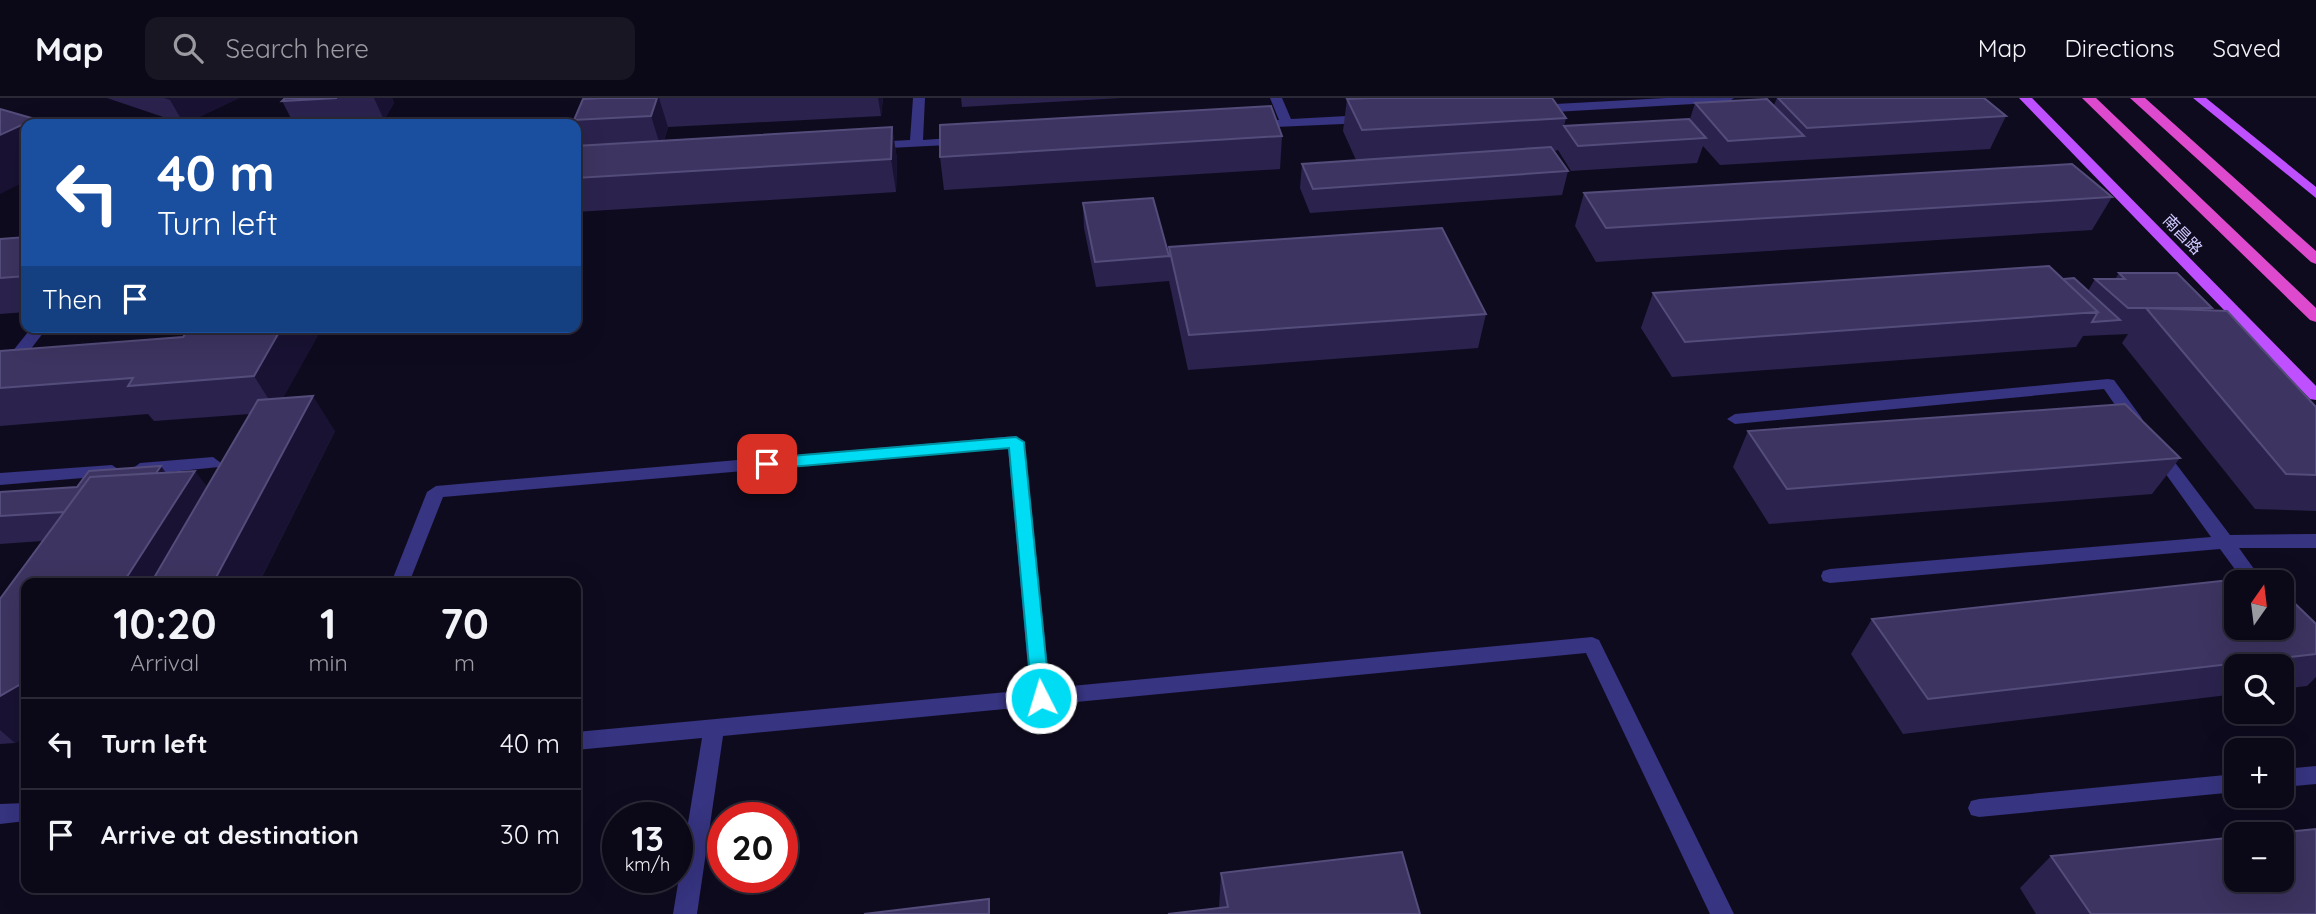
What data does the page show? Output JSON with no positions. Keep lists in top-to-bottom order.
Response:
{
  "streets": {
    "highway": ["南昌路"]
  },
  "north": "top",
  "page": {
    "header": "Map",
    "search": "Search here",
    "nav": ["Map", "Directions", "Saved"],
    "turn": ["40 m", "Turn left"],
    "then": "Then",
    "map_buttons": ["+", "−"],
    "eta": [
      "10:20",
      "Arrival",
      "1",
      "min",
      "70",
      "m"
    ],
    "list": [
      {
        "name": "Turn left",
        "value": "40 m"
      },
      {
        "name": "Arrive at destination",
        "value": "30 m"
      }
    ],
    "speed": "13 km/h",
    "limit": "20"
  }
}
